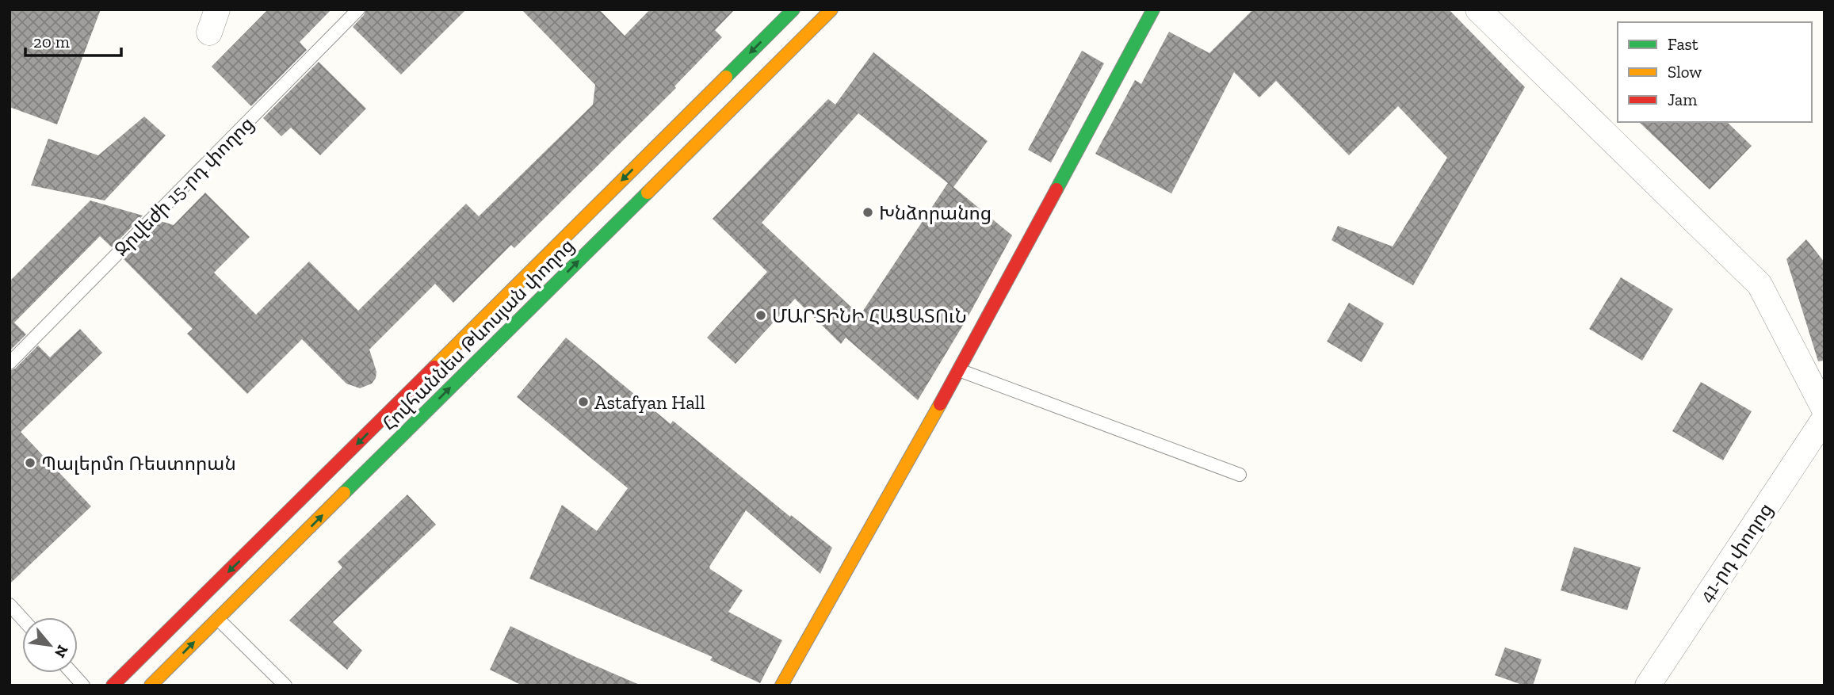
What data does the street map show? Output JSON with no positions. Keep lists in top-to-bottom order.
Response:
{
  "streets": {
    "main road": ["Հովհաննես Թևոսյան փողոց"],
    "street": ["41-րդ փողոց"],
    "lane": ["Ջրվեժի 15-րդ փողոց"]
  },
  "places": [
    "Խնձորանոց",
    "ՄԱՐՏԻՆԻ ՀԱՑԱՏՈւՆ",
    "Astafyan Hall",
    "Պալերմո Ռեստորան"
  ],
  "legend": ["Fast", "Slow", "Jam"],
  "scale_bar": "20 m",
  "north": "bottom right"
}
